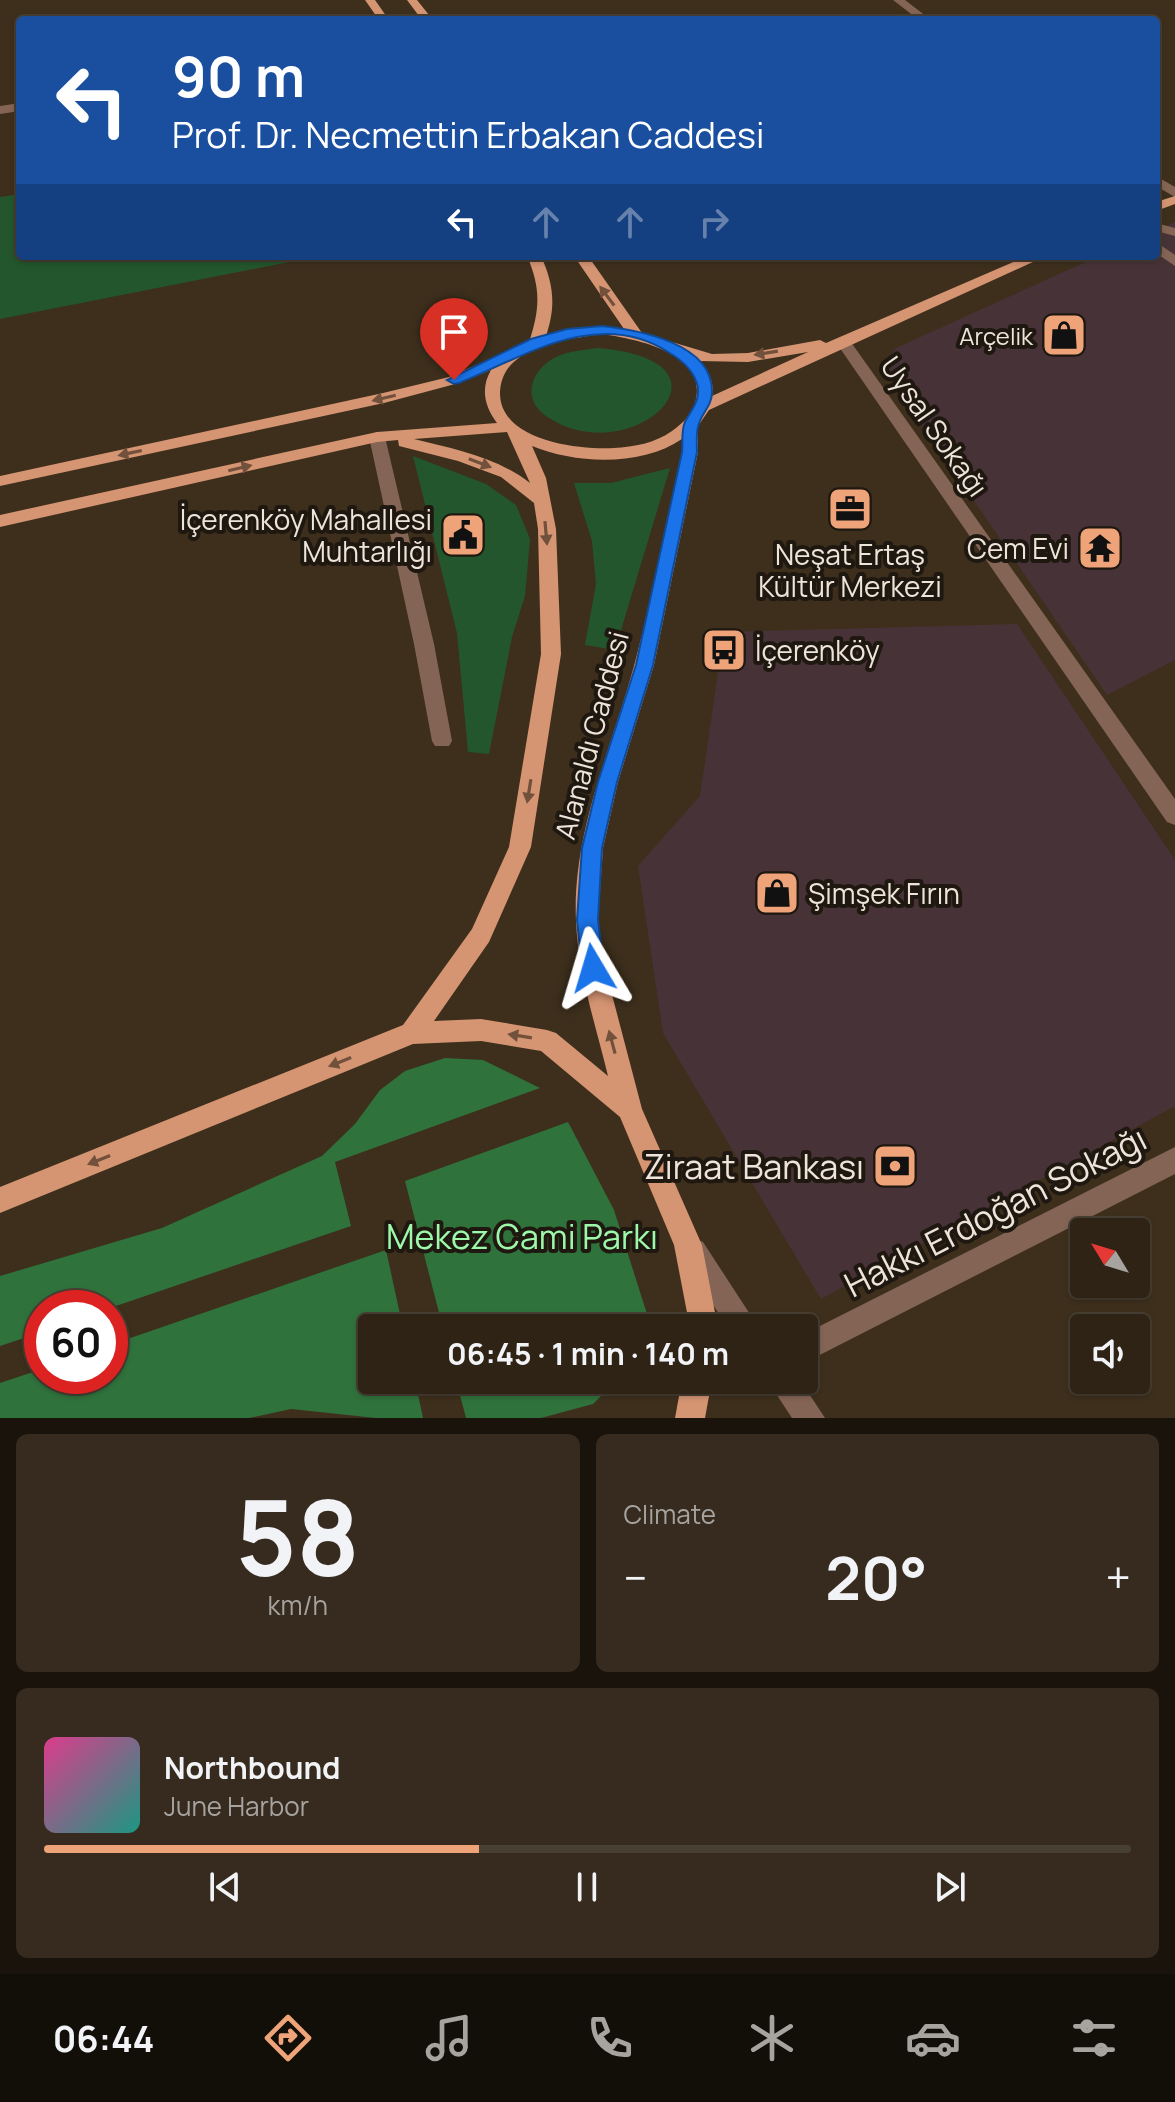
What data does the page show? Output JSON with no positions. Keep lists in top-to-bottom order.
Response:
{
  "streets": {
    "main road": ["Alanaldı Caddesi"],
    "street": ["Uysal Sokağı", "Hakkı Erdoğan Sokağı"]
  },
  "parks": ["Mekez Cami Parkı"],
  "places": {
    "shop": ["Arçelik", "Şimşek Fırın"],
    "office": ["Neşat Ertaş Kültür Merkezi"],
    "public building": ["İçerenköy Mahallesi Muhtarlığı"],
    "temple": ["Cem Evi"],
    "bus stop": ["İçerenköy"],
    "bank": ["Ziraat Bankası"]
  },
  "north": "top left",
  "page": {
    "turn": ["90 m", "Prof. Dr. Necmettin Erbakan Caddesi"],
    "limit": "60",
    "trip": "06:45 · 1 min · 140 m",
    "tile": [
      ["58", "km/h"],
      "Climate"
    ],
    "heat": ["−", "20°", "+"],
    "song": ["Northbound", "June Harbor"],
    "tabs": "06:44"
  }
}
